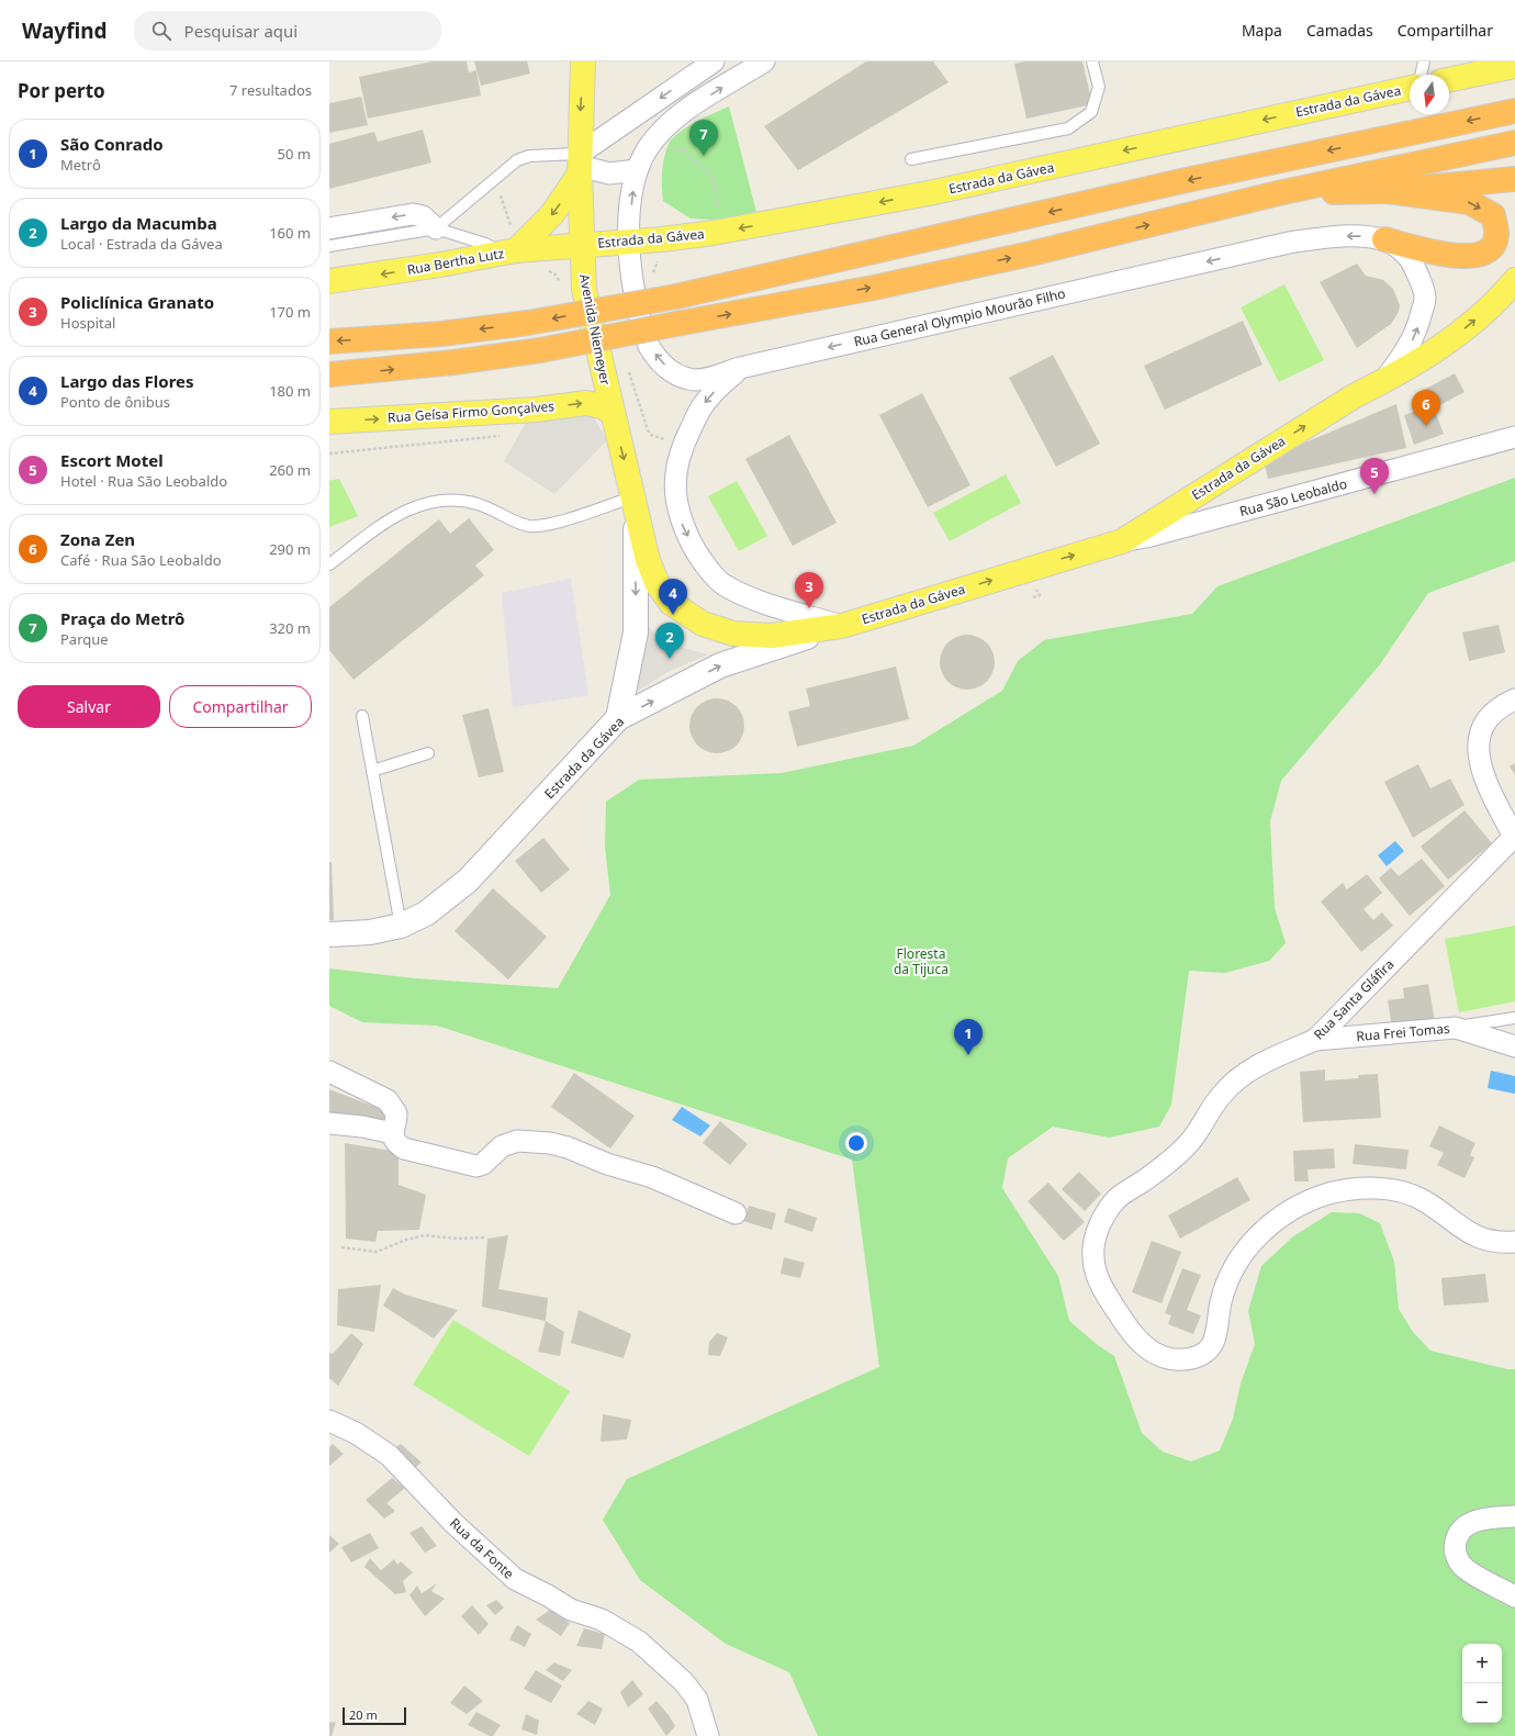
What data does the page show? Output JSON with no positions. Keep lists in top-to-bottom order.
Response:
{
  "streets": {
    "main road": [
      "Estrada da Gávea",
      "Rua Bertha Lutz",
      "Avenida Niemeyer",
      "Rua Geísa Firmo Gonçalves"
    ],
    "street": [
      "Rua General Olympio Mourão Filho",
      "Rua São Leobaldo",
      "Rua Santa Gláfira",
      "Rua Frei Tomas",
      "Rua da Fonte"
    ]
  },
  "crossings": [
    ["Estrada da Gávea", "Rua Bertha Lutz"],
    ["Estrada da Gávea", "Rua General Olympio Mourão Filho"],
    ["Estrada da Gávea", "Avenida Niemeyer"],
    ["Estrada da Gávea", "Rua São Leobaldo"],
    ["Rua Bertha Lutz", "Avenida Niemeyer"],
    ["Avenida Niemeyer", "Rua Geísa Firmo Gonçalves"],
    ["Rua Santa Gláfira", "Rua Frei Tomas"]
  ],
  "one_way": ["Rua Bertha Lutz", "Avenida Niemeyer", "Rua Geísa Firmo Gonçalves"],
  "parks": ["Floresta da Tijuca"],
  "scale_bar": "20 m",
  "north": "bottom",
  "page": {
    "header": "Wayfind",
    "search": "Pesquisar aqui",
    "nav": ["Mapa", "Camadas", "Compartilhar"],
    "heading": ["Por perto", "7 resultados"],
    "list": [
      {
        "mark": "1",
        "name": "São Conrado",
        "note": "Metrô",
        "value": "50 m"
      },
      {
        "mark": "2",
        "name": "Largo da Macumba",
        "note": "Local · Estrada da Gávea",
        "value": "160 m"
      },
      {
        "mark": "3",
        "name": "Policlínica Granato",
        "note": "Hospital",
        "value": "170 m"
      },
      {
        "mark": "4",
        "name": "Largo das Flores",
        "note": "Ponto de ônibus",
        "value": "180 m"
      },
      {
        "mark": "5",
        "name": "Escort Motel",
        "note": "Hotel · Rua São Leobaldo",
        "value": "260 m"
      },
      {
        "mark": "6",
        "name": "Zona Zen",
        "note": "Café · Rua São Leobaldo",
        "value": "290 m"
      },
      {
        "mark": "7",
        "name": "Praça do Metrô",
        "note": "Parque",
        "value": "320 m"
      }
    ],
    "pins": [
      "7",
      "6",
      "5",
      "3",
      "4",
      "2",
      "1"
    ],
    "buttons": ["Salvar", "Compartilhar"],
    "map_buttons": ["+", "−"],
    "scale": "20 m"
  }
}
